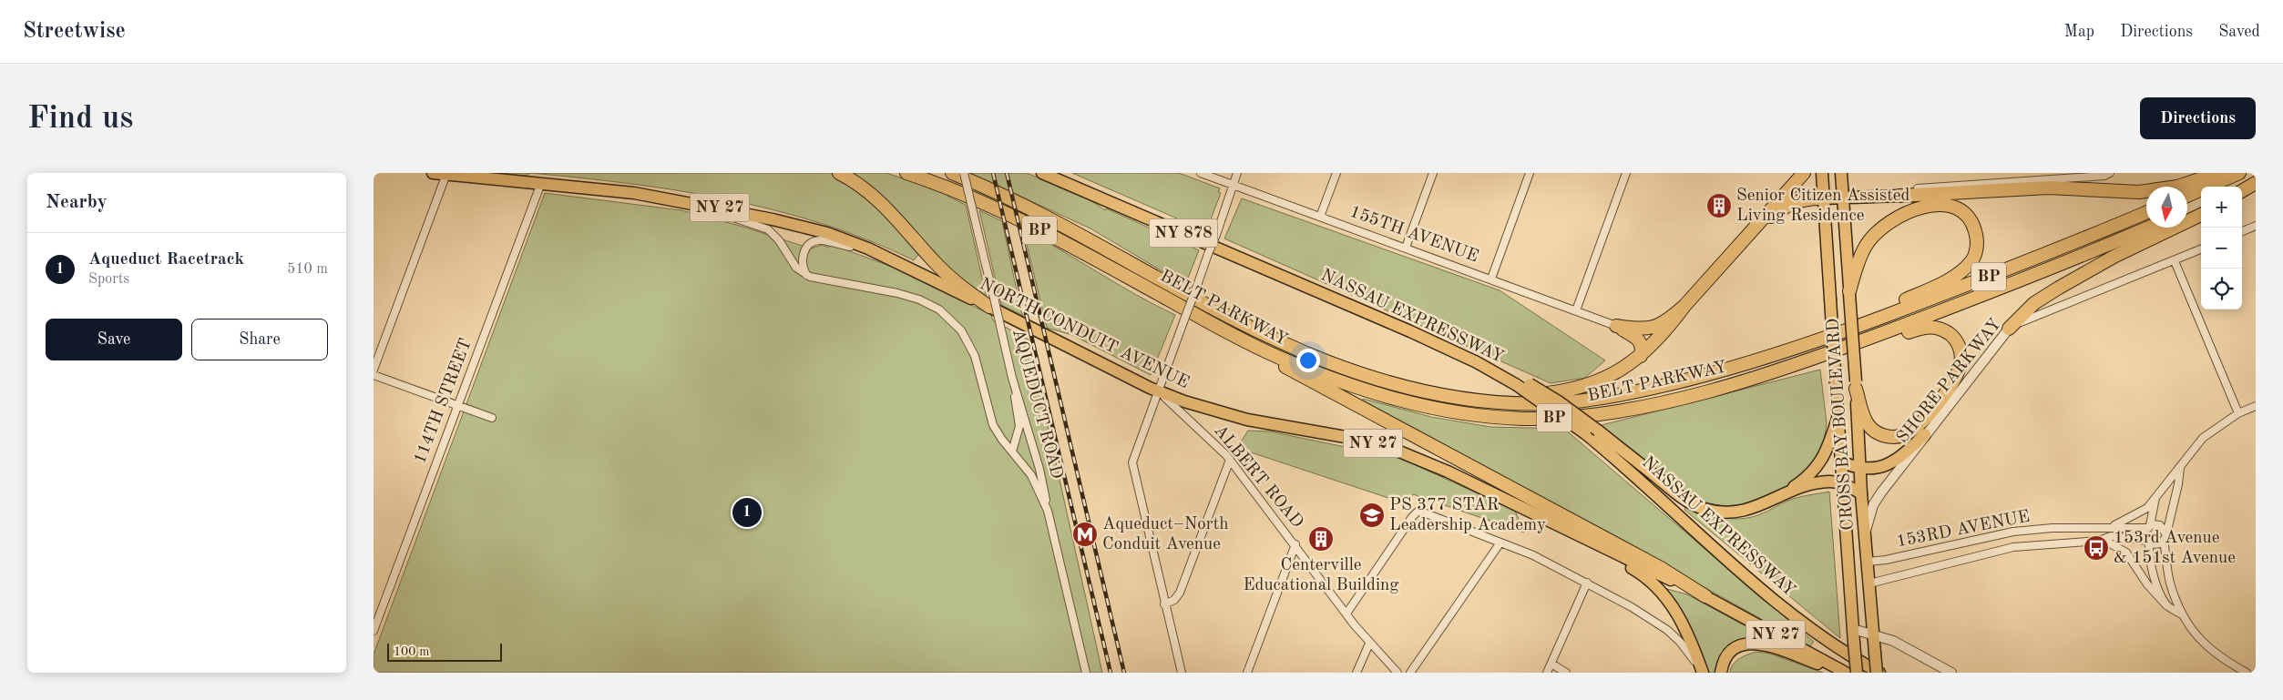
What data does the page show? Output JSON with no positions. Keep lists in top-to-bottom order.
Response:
{
  "streets": {
    "highway": ["BP", "BELT PARKWAY"],
    "main road": [
      "NY 27",
      "NY 878",
      "NASSAU EXPRESSWAY",
      "NORTH CONDUIT AVENUE",
      "CROSS BAY BOULEVARD"
    ],
    "street": [
      "155TH AVENUE",
      "SHORE PARKWAY",
      "114TH STREET",
      "AQUEDUCT ROAD",
      "ALBERT ROAD",
      "153RD AVENUE"
    ]
  },
  "crossings": [
    ["NASSAU EXPRESSWAY", "CROSS BAY BOULEVARD"],
    ["NORTH CONDUIT AVENUE", "114TH STREET"],
    ["NORTH CONDUIT AVENUE", "AQUEDUCT ROAD"],
    ["NORTH CONDUIT AVENUE", "ALBERT ROAD"],
    ["SHORE PARKWAY", "CROSS BAY BOULEVARD"],
    ["CROSS BAY BOULEVARD", "153RD AVENUE"]
  ],
  "places": {
    "building": ["Senior Citizen Assisted Living Residence", "Centerville Educational Building"],
    "school or university": ["PS 377 STAR Leadership Academy"],
    "metro station": ["Aqueduct–North Conduit Avenue"],
    "bus stop": ["153rd Avenue & 151st Avenue"]
  },
  "scale_bar": "100 m",
  "north": "bottom",
  "page": {
    "header": "Streetwise",
    "nav": ["Map", "Directions", "Saved"],
    "buttons": [
      "Directions",
      ["Save", "Share"]
    ],
    "title": "Find us",
    "heading": "Nearby",
    "map_buttons": ["+", "−"],
    "list": [
      {
        "mark": "1",
        "name": "Aqueduct Racetrack",
        "note": "Sports",
        "value": "510 m"
      }
    ],
    "pins": "1",
    "scale": "100 m"
  }
}
